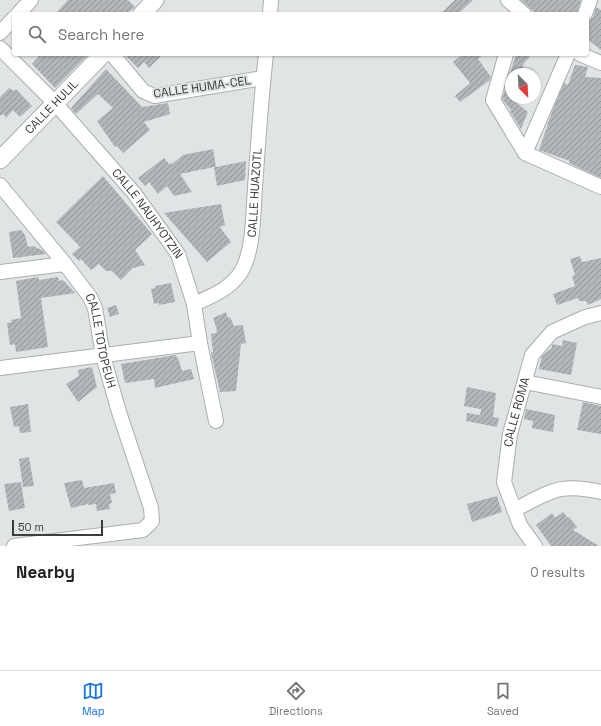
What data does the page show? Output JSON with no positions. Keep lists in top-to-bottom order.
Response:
{
  "streets": {
    "street": [
      "CALLE HUMA-CEL",
      "CALLE HULIL",
      "CALLE HUAZOTL",
      "CALLE NAUHYOTZIN",
      "CALLE TOTOPEUH",
      "CALLE ROMA"
    ]
  },
  "crossings": [
    ["CALLE HUMA-CEL", "CALLE HUAZOTL"],
    ["CALLE HULIL", "CALLE NAUHYOTZIN"],
    ["CALLE HUAZOTL", "CALLE NAUHYOTZIN"]
  ],
  "scale_bar": "50 m",
  "north": "bottom right",
  "page": {
    "search": "Search here",
    "scale": "50 m",
    "heading": ["Nearby", "0 results"],
    "nav": ["Map", "Directions", "Saved"]
  }
}
